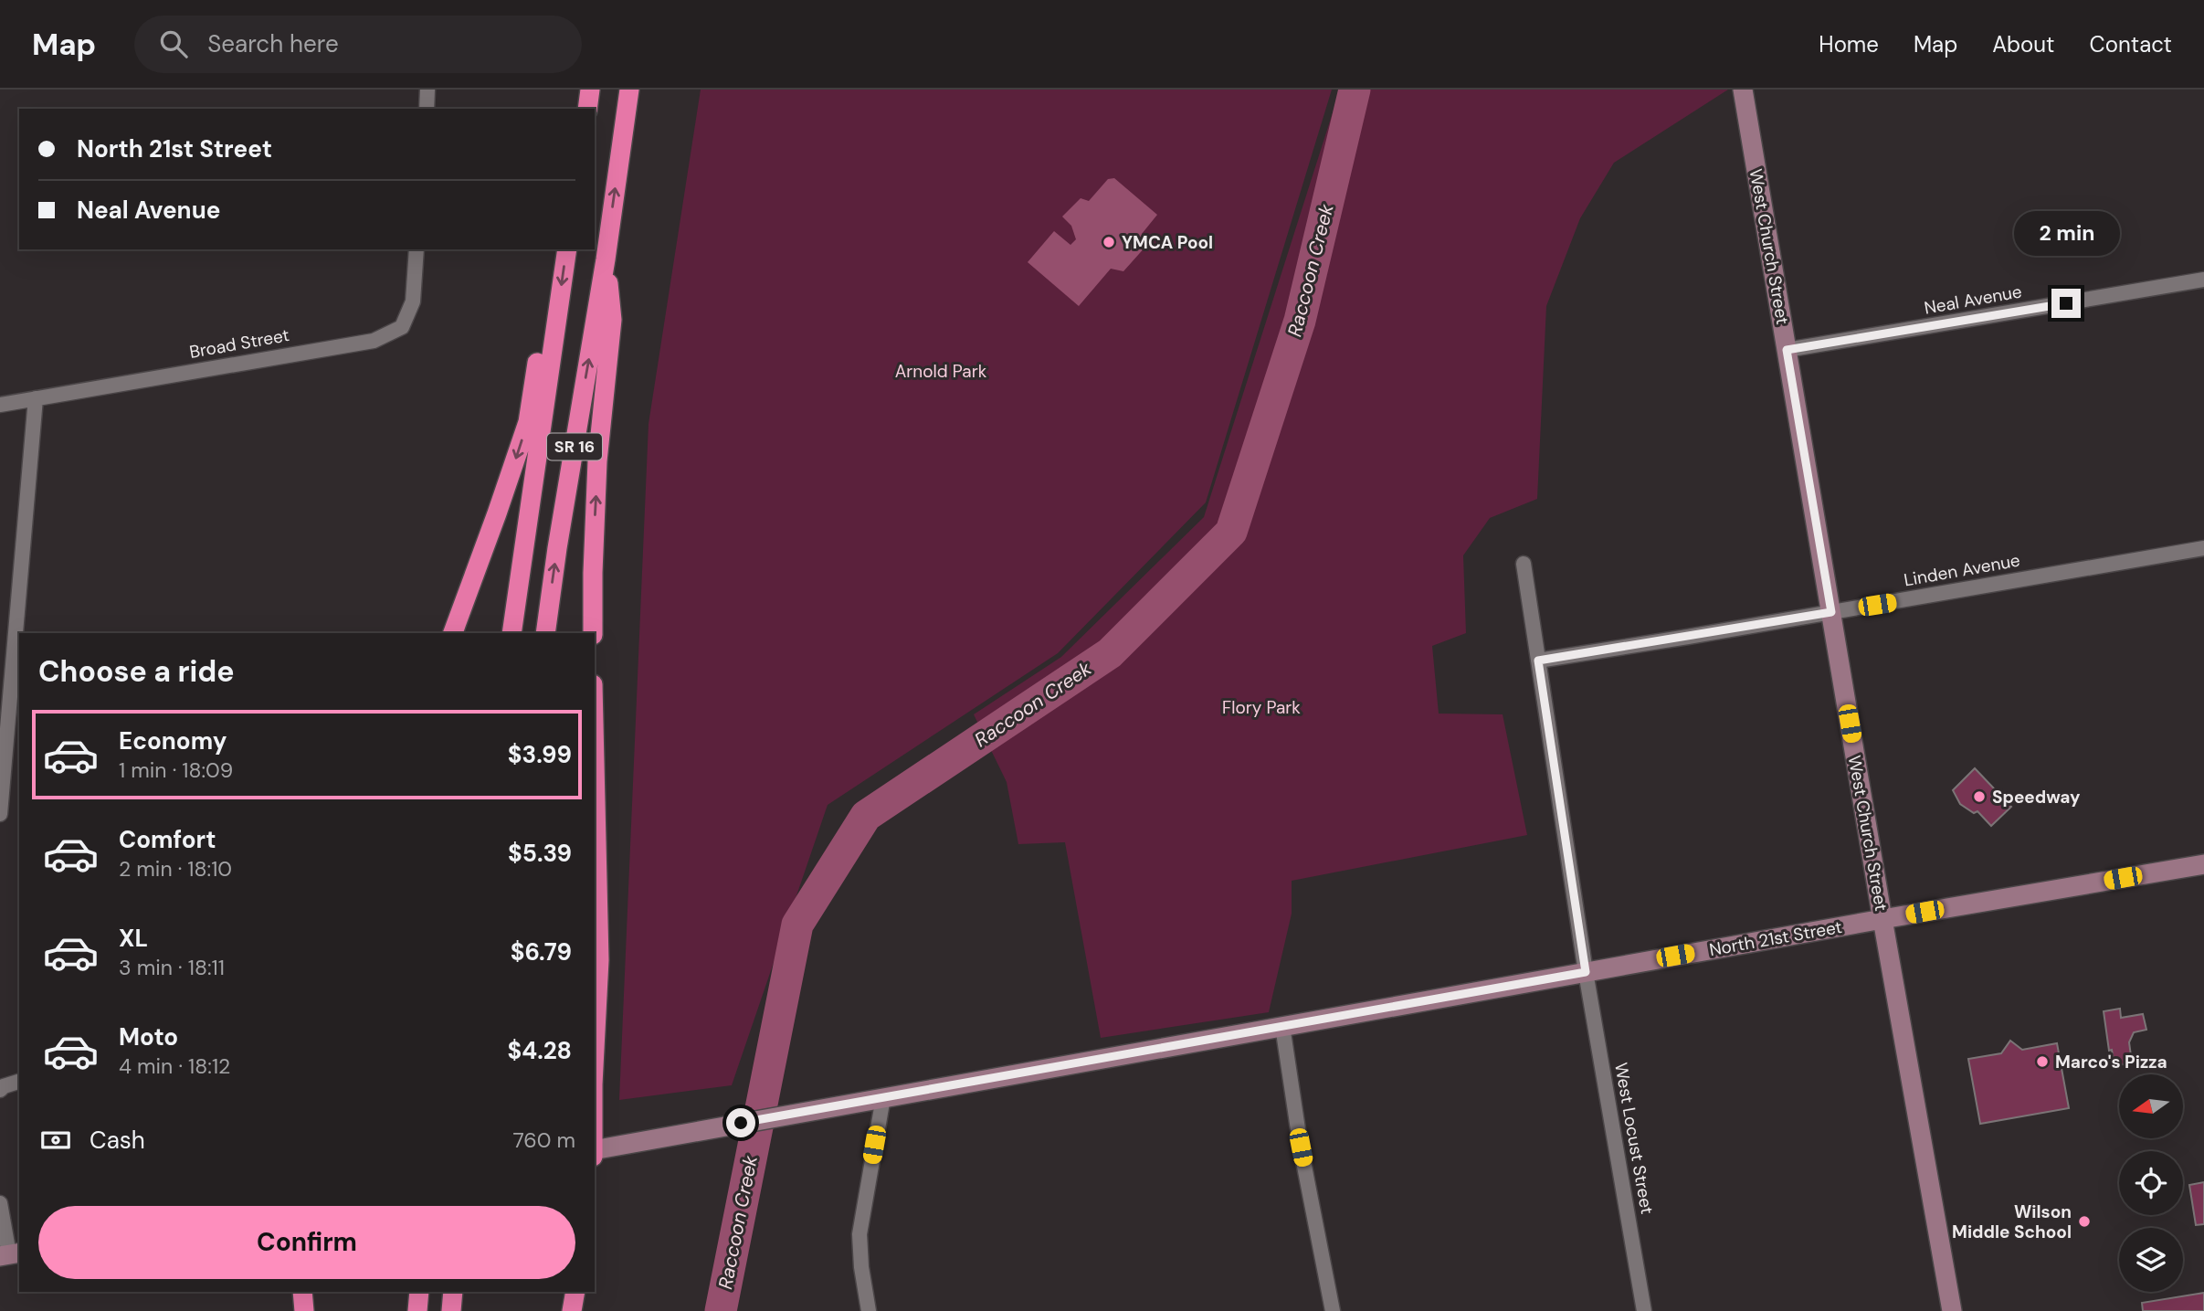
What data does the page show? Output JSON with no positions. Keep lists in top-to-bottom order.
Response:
{
  "streets": {
    "highway": ["SR 16"],
    "main road": ["West Church Street", "North 21st Street"],
    "street": [
      "Neal Avenue",
      "Broad Street",
      "Linden Avenue",
      "West Locust Street"
    ]
  },
  "crossings": [
    ["West Church Street", "Neal Avenue"],
    ["West Church Street", "Linden Avenue"],
    ["West Church Street", "North 21st Street"],
    ["Linden Avenue", "West Locust Street"],
    ["North 21st Street", "West Locust Street"]
  ],
  "water": ["Raccoon Creek"],
  "parks": ["Arnold Park", "Flory Park"],
  "places": [
    "YMCA Pool",
    "Speedway",
    "Marco's Pizza",
    "Wilson Middle School"
  ],
  "north": "left",
  "page": {
    "header": "Map",
    "search": "Search here",
    "nav": [
      "Home",
      "Map",
      "About",
      "Contact"
    ],
    "banner": ["North 21st Street", "Neal Avenue"],
    "bubble": "2 min",
    "heading": "Choose a ride",
    "list": [
      {
        "name": "Economy",
        "note": "1 min · 18:09",
        "value": "$3.99"
      },
      {
        "name": "Comfort",
        "note": "2 min · 18:10",
        "value": "$5.39"
      },
      {
        "name": "XL",
        "note": "3 min · 18:11",
        "value": "$6.79"
      },
      {
        "name": "Moto",
        "note": "4 min · 18:12",
        "value": "$4.28"
      }
    ],
    "pay": ["Cash", "760 m"],
    "buttons": "Confirm"
  }
}
